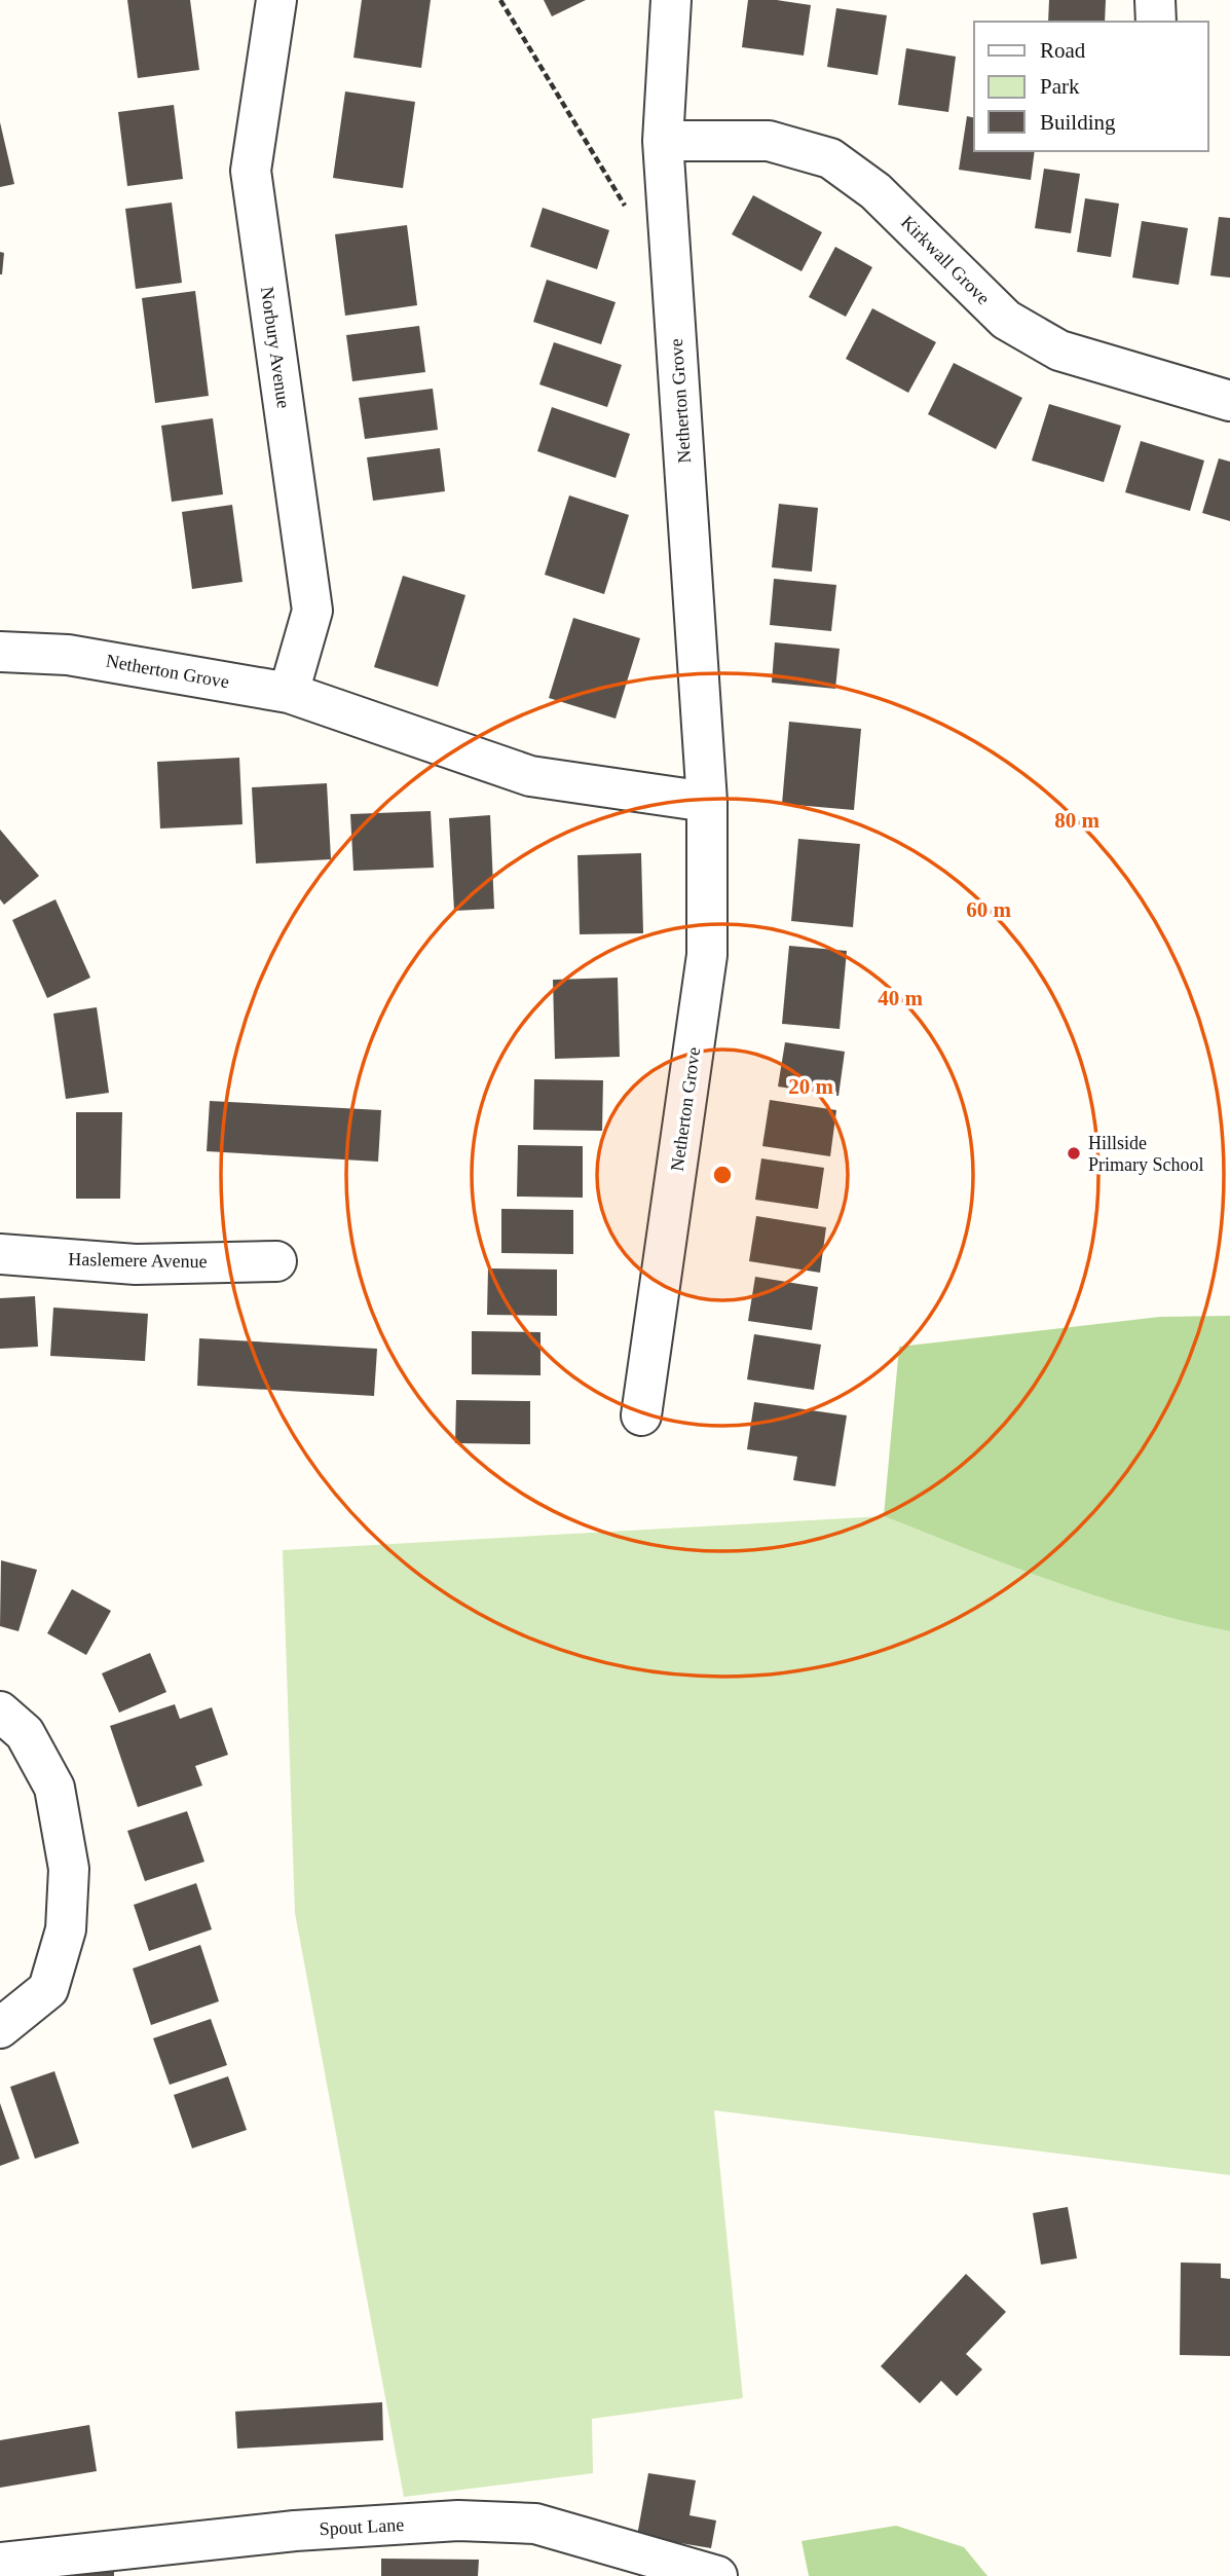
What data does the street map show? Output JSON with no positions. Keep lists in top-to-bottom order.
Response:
{
  "streets": {
    "street": [
      "Kirkwall Grove",
      "Norbury Avenue",
      "Netherton Grove",
      "Haslemere Avenue",
      "Spout Lane"
    ]
  },
  "crossings": [
    ["Kirkwall Grove", "Netherton Grove"],
    ["Norbury Avenue", "Netherton Grove"]
  ],
  "places": ["Hillside Primary School"],
  "legend": ["Road", "Park", "Building"],
  "rings": [
    "80 m",
    "60 m",
    "40 m",
    "20 m"
  ]
}
